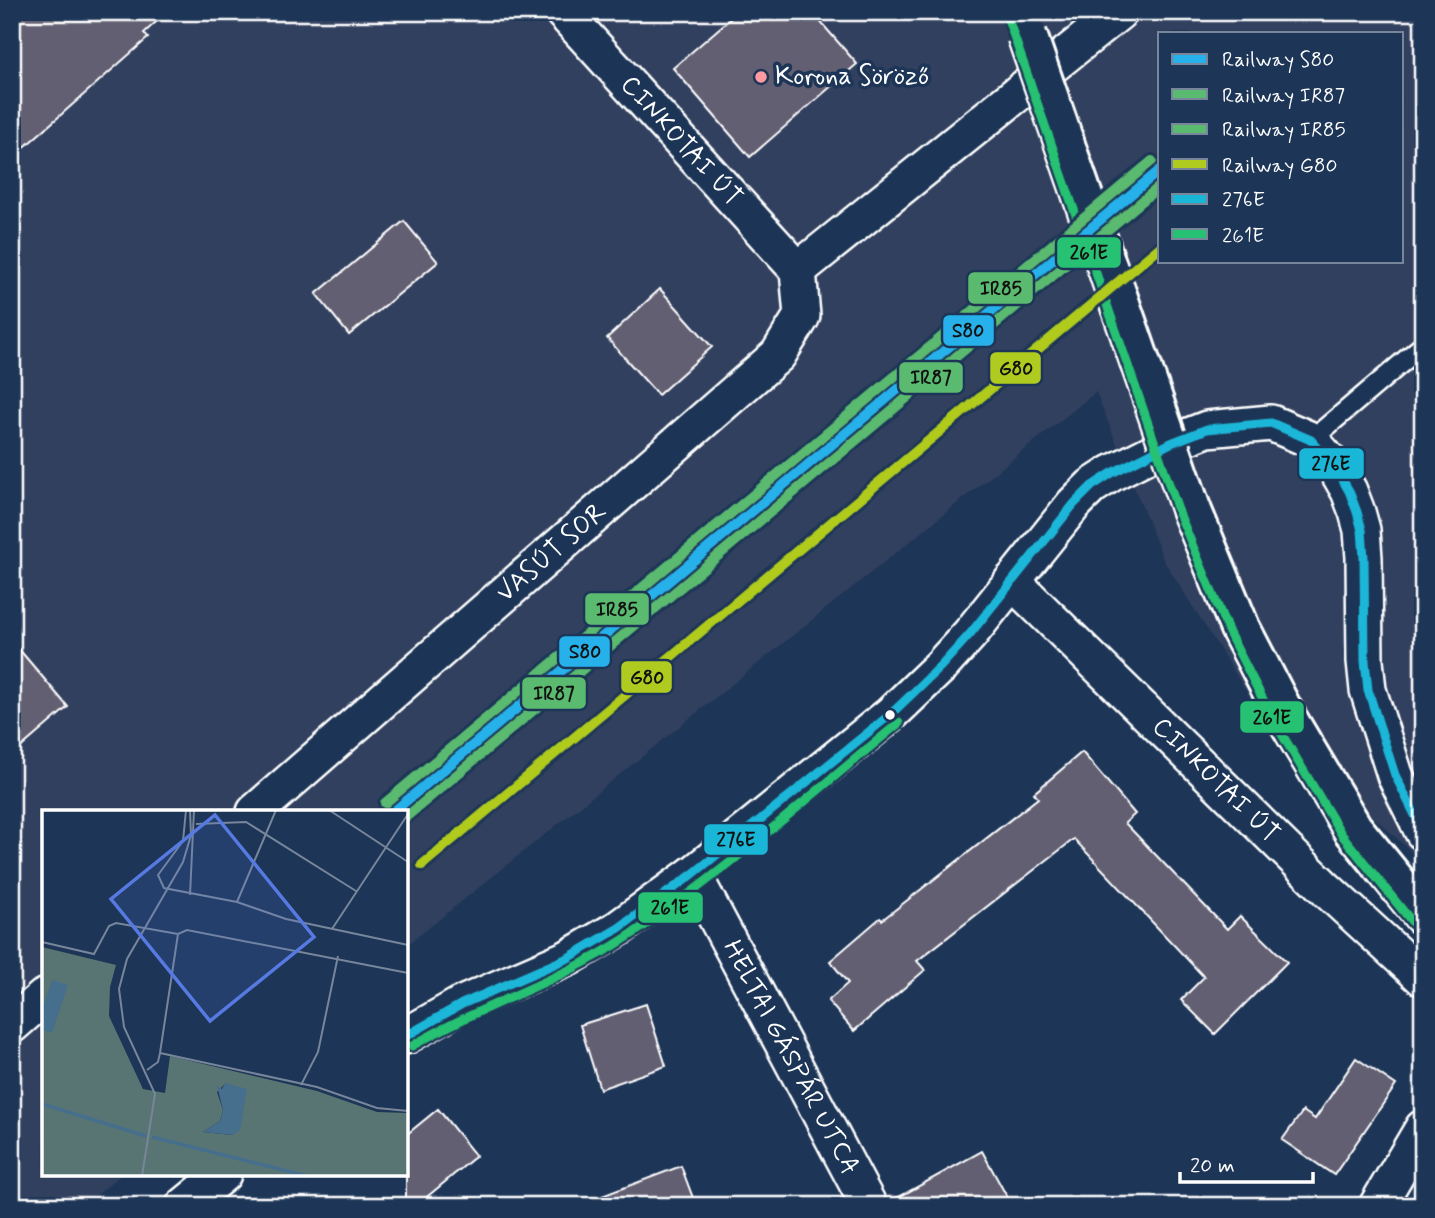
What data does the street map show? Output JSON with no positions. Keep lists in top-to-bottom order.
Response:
{
  "streets": {
    "street": ["CINKOTAI ÚT", "VASÚT SOR", "HELTAI GÁSPÁR UTCA"]
  },
  "crossings": [
    ["CINKOTAI ÚT", "VASÚT SOR"]
  ],
  "places": ["Korona Söröző"],
  "lines": [
    "transit line 261E",
    "rail line IR85",
    "rail line S80",
    "rail line IR87",
    "rail line G80",
    "transit line 276E"
  ],
  "legend": [
    "Railway S80",
    "Railway IR87",
    "Railway IR85",
    "Railway G80",
    "276E",
    "261E"
  ],
  "scale_bar": "20 m"
}
